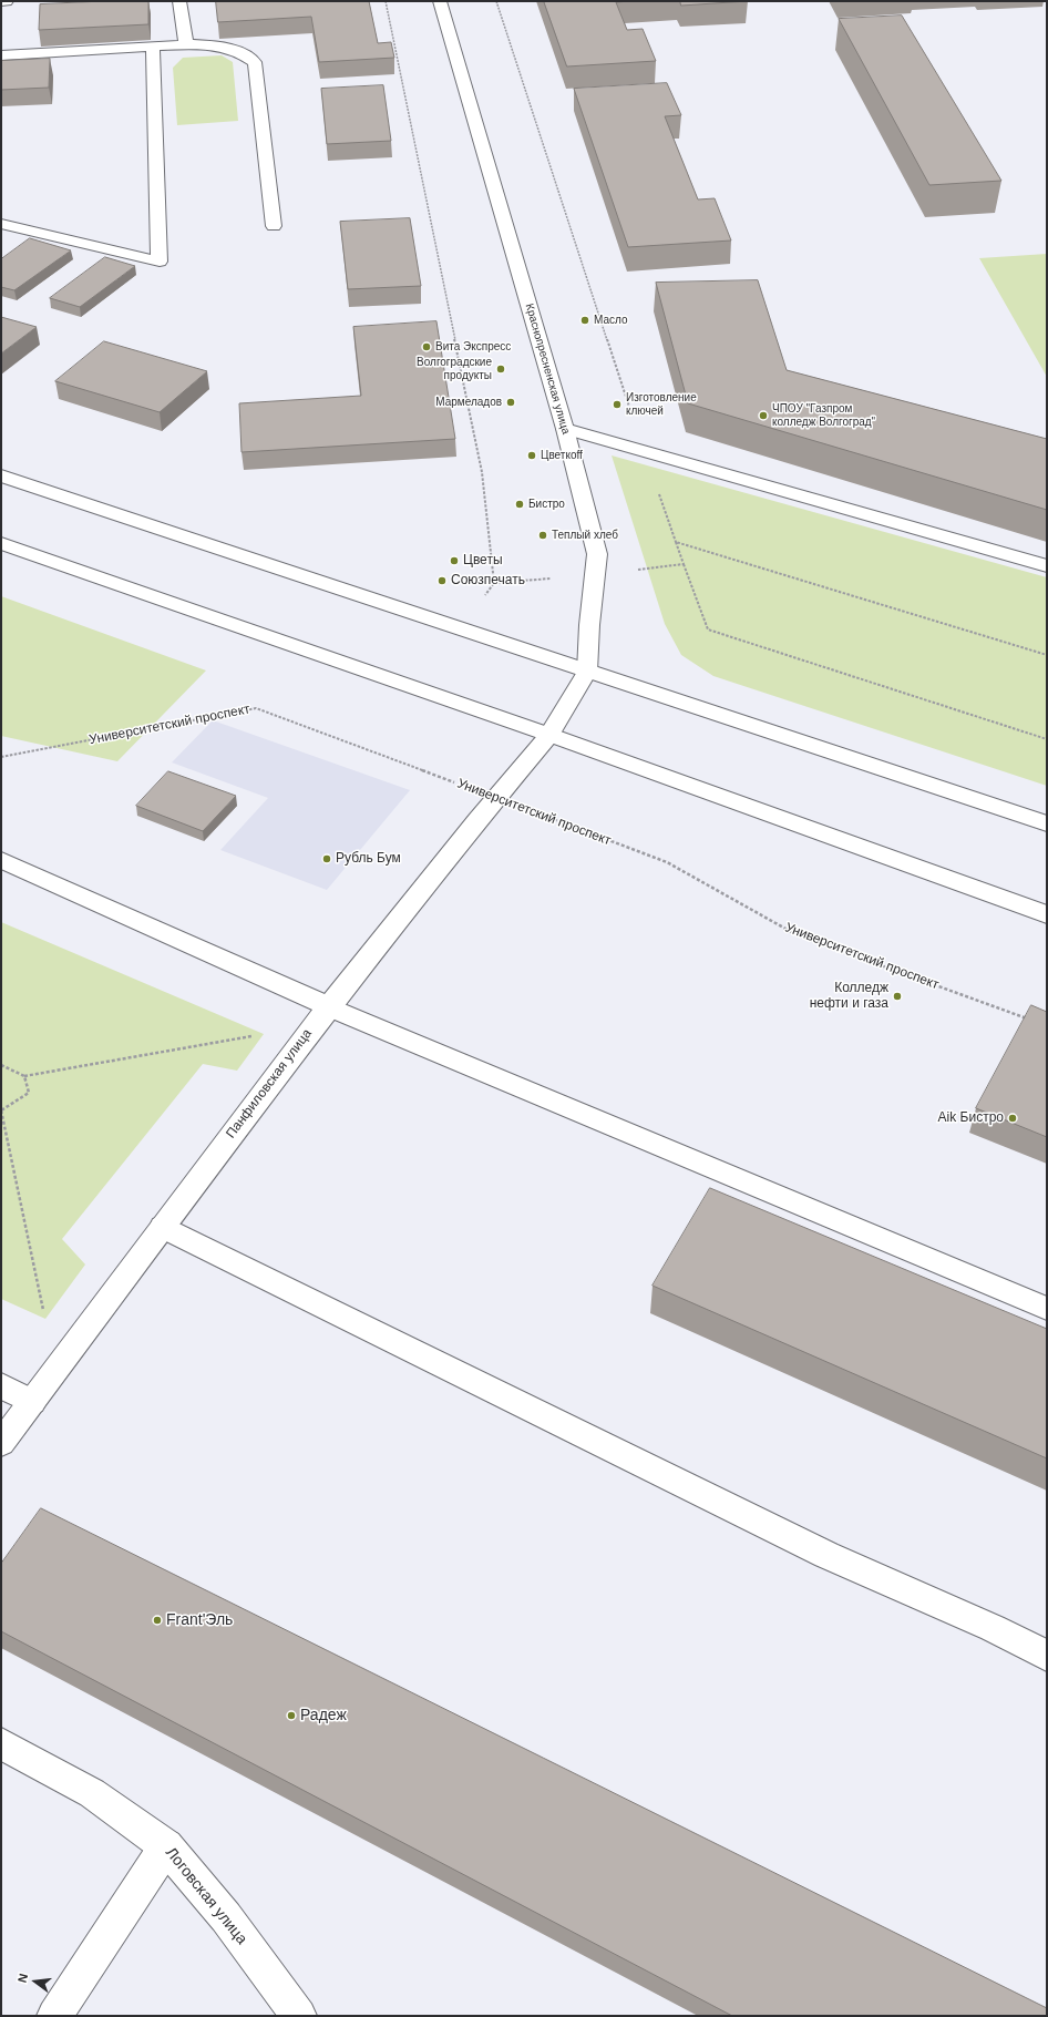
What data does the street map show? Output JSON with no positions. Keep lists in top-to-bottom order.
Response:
{
  "streets": {
    "main road": ["Краснопресненская улица", "Панфиловская улица", "Логовская улица"],
    "path": ["Университетский проспект"]
  },
  "crossings": [
    ["Краснопресненская улица", "Панфиловская улица"],
    ["Университетский проспект", "Панфиловская улица"]
  ],
  "places": [
    "Масло",
    "Вита Экспресс",
    "Волгоградские продукты",
    "Мармеладов",
    "Изготовление ключей",
    "ЧПОУ \"Газпром колледж Волгоград\"",
    "Цветкоff",
    "Бистро",
    "Теплый хлеб",
    "Цветы",
    "Союзпечать",
    "Рубль Бум",
    "Колледж нефти и газа",
    "Aik Бистро",
    "Frant'Эль",
    "Радеж"
  ],
  "north": "left"
}
